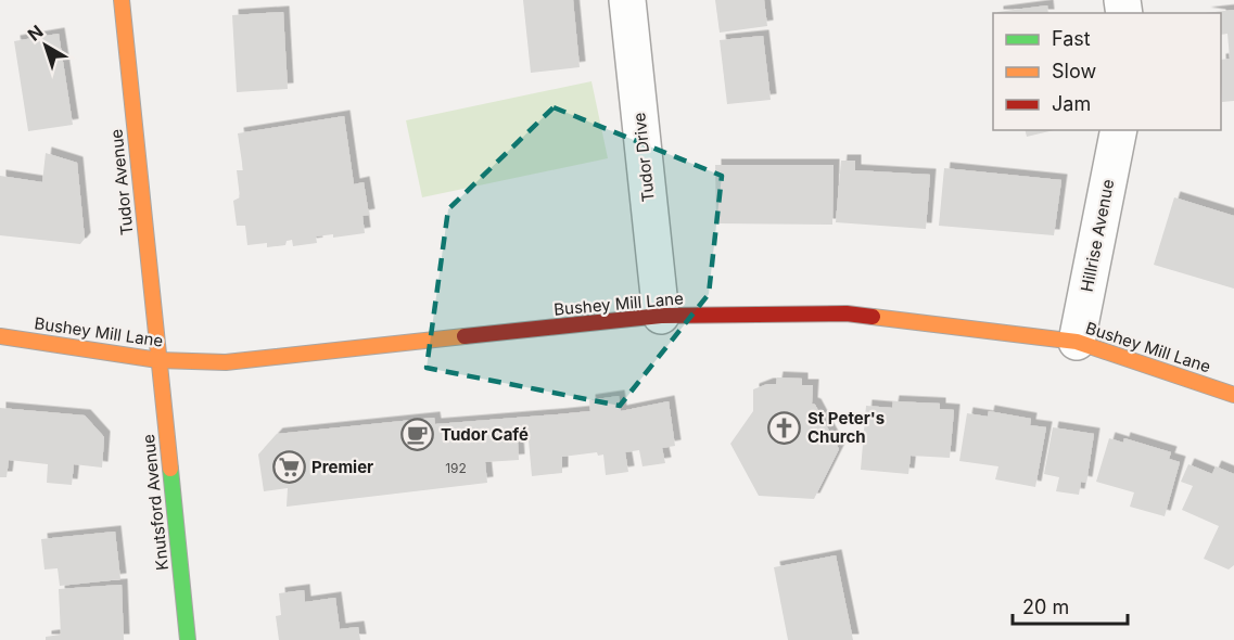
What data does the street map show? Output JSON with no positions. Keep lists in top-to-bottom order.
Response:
{
  "streets": {
    "street": [
      "Tudor Drive",
      "Tudor Avenue",
      "Hillrise Avenue",
      "Bushey Mill Lane",
      "Knutsford Avenue"
    ]
  },
  "crossings": [
    ["Tudor Drive", "Bushey Mill Lane"],
    ["Tudor Avenue", "Bushey Mill Lane"],
    ["Tudor Avenue", "Knutsford Avenue"],
    ["Hillrise Avenue", "Bushey Mill Lane"],
    ["Bushey Mill Lane", "Knutsford Avenue"]
  ],
  "places": {
    "church": ["St Peter's Church"],
    "cafe": ["Tudor Café"],
    "supermarket": ["Premier"]
  },
  "house_numbers": ["192"],
  "legend": ["Fast", "Slow", "Jam"],
  "scale_bar": "20 m",
  "north": "top left"
}
